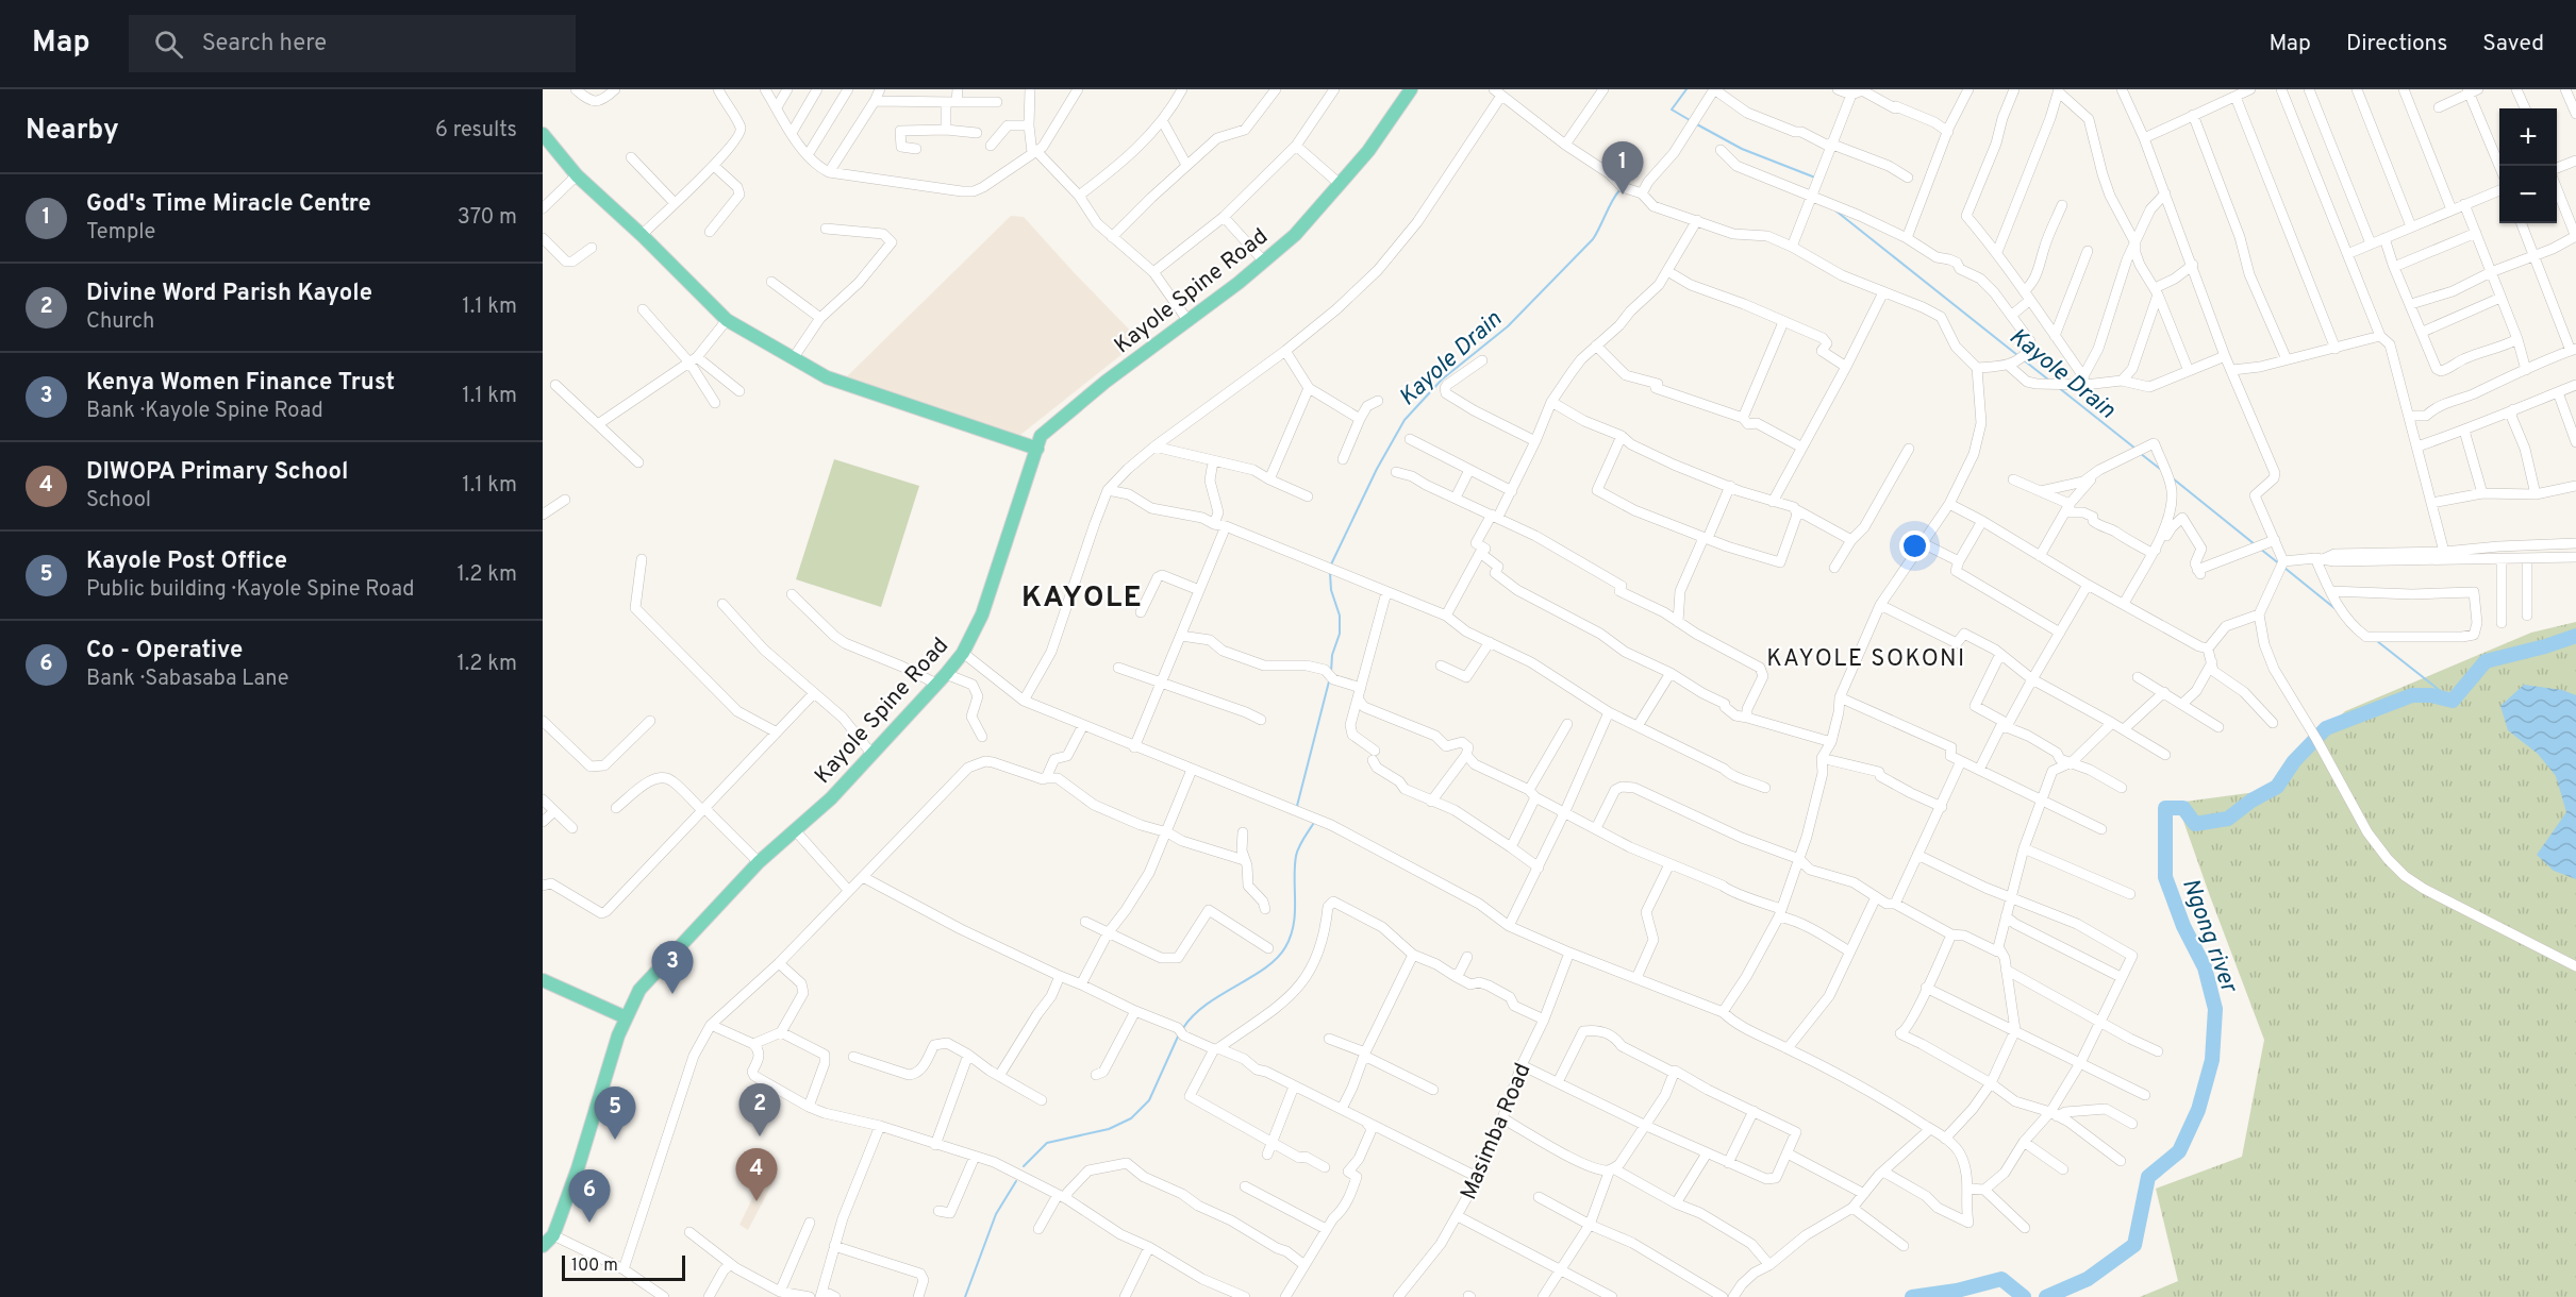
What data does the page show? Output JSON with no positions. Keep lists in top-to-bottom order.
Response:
{
  "streets": {
    "main road": ["Kayole Spine Road"],
    "street": ["Masimba Road"]
  },
  "districts": ["KAYOLE", "KAYOLE SOKONI"],
  "water": ["Kayole Drain", "Ngong river"],
  "scale_bar": "100 m",
  "page": {
    "header": "Map",
    "search": "Search here",
    "nav": ["Map", "Directions", "Saved"],
    "heading": ["Nearby", "6 results"],
    "map_buttons": ["+", "−"],
    "pins": [
      "1",
      "3",
      "2",
      "5",
      "4",
      "6"
    ],
    "list": [
      {
        "mark": "1",
        "name": "God's Time Miracle Centre",
        "note": "Temple",
        "value": "370 m"
      },
      {
        "mark": "2",
        "name": "Divine Word Parish Kayole",
        "note": "Church",
        "value": "1.1 km"
      },
      {
        "mark": "3",
        "name": "Kenya Women Finance Trust",
        "note": "Bank · Kayole Spine Road",
        "value": "1.1 km"
      },
      {
        "mark": "4",
        "name": "DIWOPA Primary School",
        "note": "School",
        "value": "1.1 km"
      },
      {
        "mark": "5",
        "name": "Kayole Post Office",
        "note": "Public building · Kayole Spine Road",
        "value": "1.2 km"
      },
      {
        "mark": "6",
        "name": "Co - Operative",
        "note": "Bank · Sabasaba Lane",
        "value": "1.2 km"
      }
    ],
    "scale": "100 m"
  }
}
